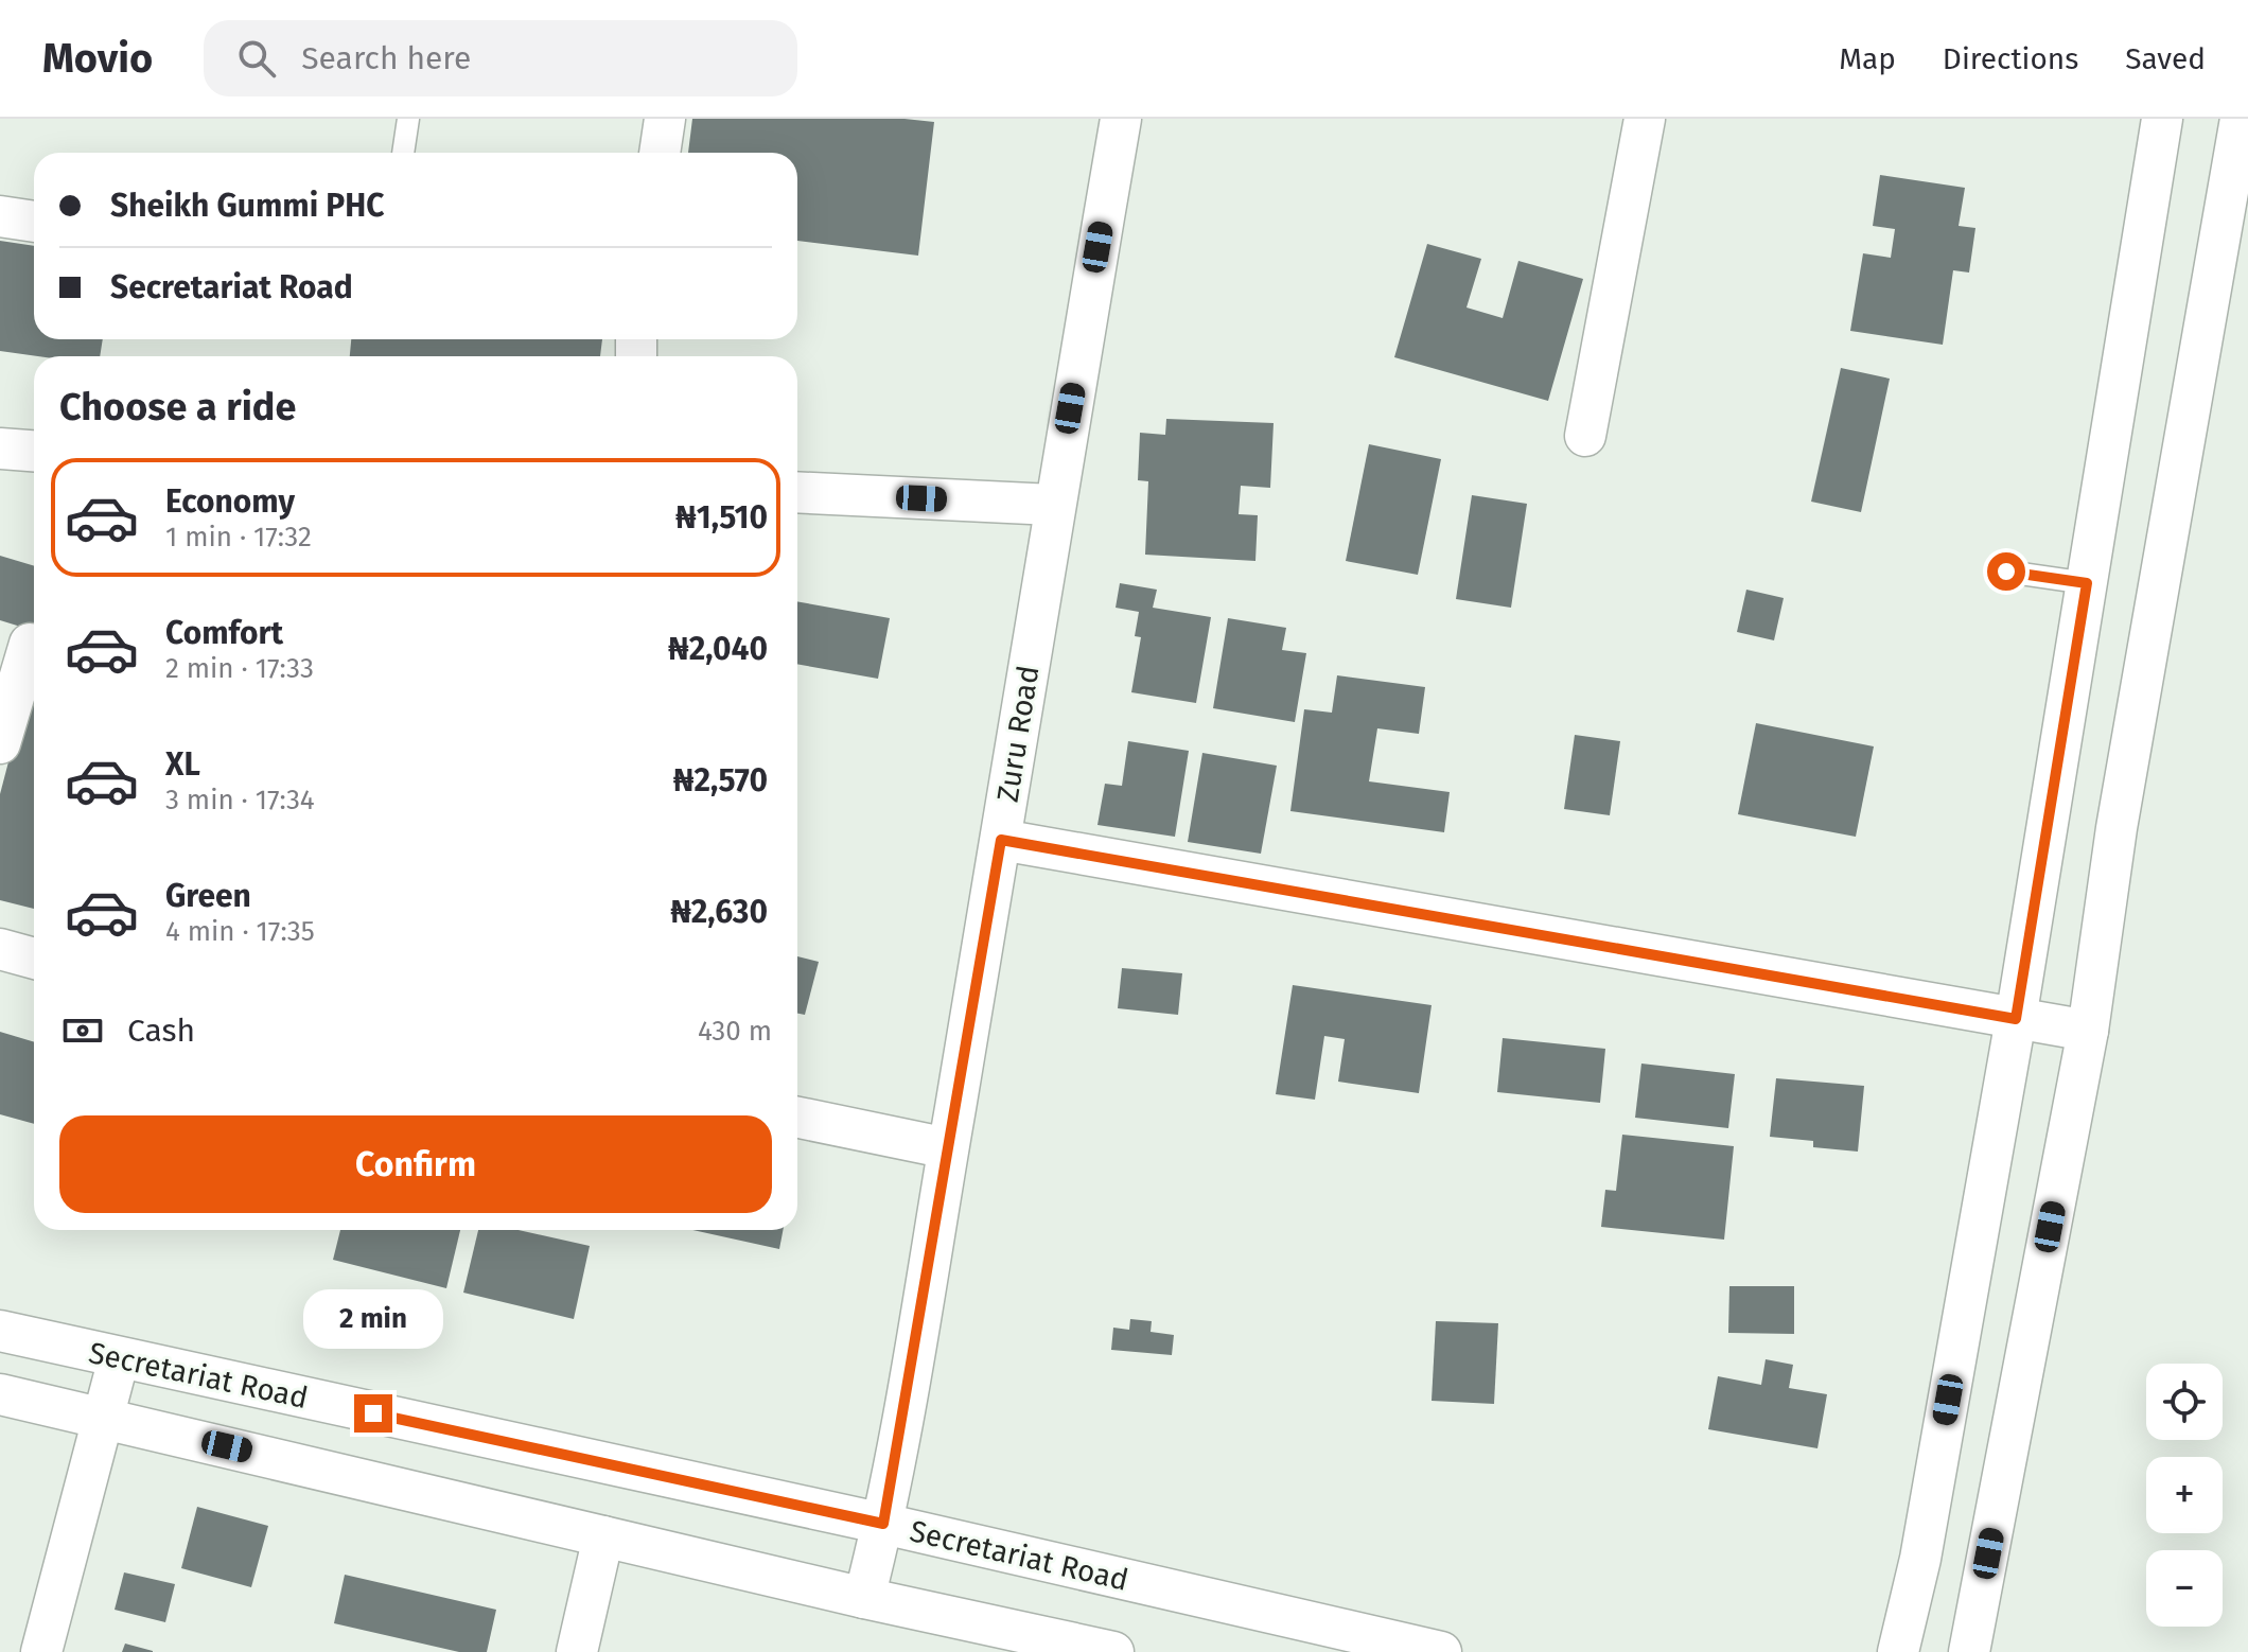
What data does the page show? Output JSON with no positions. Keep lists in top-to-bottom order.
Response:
{
  "streets": {
    "street": ["Zuru Road", "Secretariat Road"]
  },
  "crossings": [
    ["Zuru Road", "Secretariat Road"]
  ],
  "page": {
    "header": "Movio",
    "search": "Search here",
    "nav": ["Map", "Directions", "Saved"],
    "banner": ["Sheikh Gummi PHC", "Secretariat Road"],
    "heading": "Choose a ride",
    "list": [
      {
        "name": "Economy",
        "note": "1 min · 17:32",
        "value": "₦1,510"
      },
      {
        "name": "Comfort",
        "note": "2 min · 17:33",
        "value": "₦2,040"
      },
      {
        "name": "XL",
        "note": "3 min · 17:34",
        "value": "₦2,570"
      },
      {
        "name": "Green",
        "note": "4 min · 17:35",
        "value": "₦2,630"
      }
    ],
    "pay": ["Cash", "430 m"],
    "buttons": "Confirm",
    "bubble": "2 min",
    "map_buttons": ["+", "−"]
  }
}
